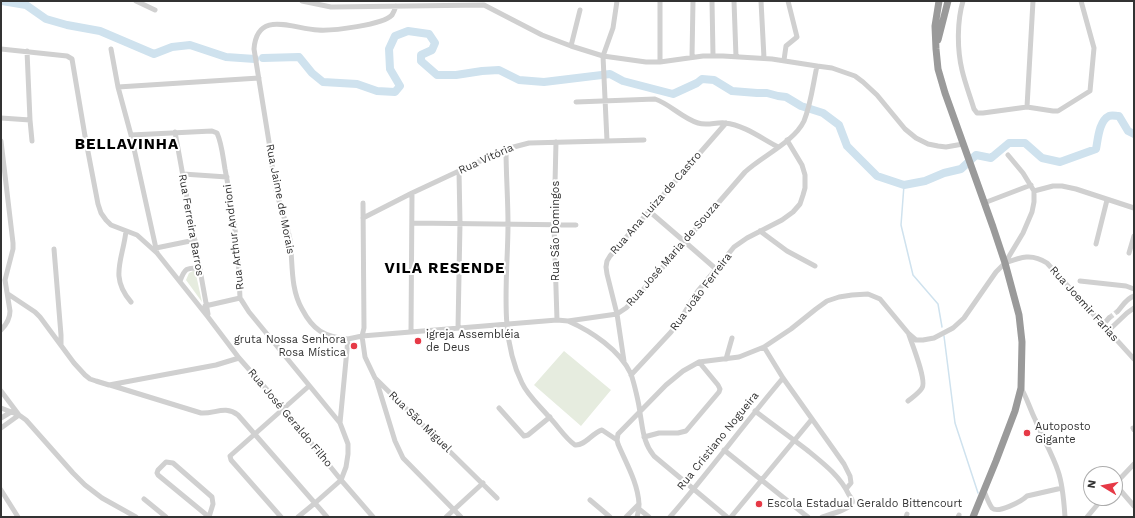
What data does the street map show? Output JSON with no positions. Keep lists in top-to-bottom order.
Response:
{
  "streets": {
    "street": [
      "Rua Vitória",
      "Rua Jaime de Morais",
      "Rua Ana Luiza de Castro",
      "Rua Ferreira Barros",
      "Rua São Domingos",
      "Rua Arthur Andrioni",
      "Rua José Maria de Souza",
      "Rua João Ferreira",
      "Rua Joemir Farias",
      "Rua José Geraldo Filho",
      "Rua São Miguel",
      "Rua Cristiano Nogueira"
    ]
  },
  "crossings": [
    ["Rua Vitória", "Rua São Domingos"],
    ["Rua Vitória", "Rua São Miguel"],
    ["Rua Jaime de Morais", "Rua José Maria de Souza"],
    ["Rua Jaime de Morais", "Rua São Miguel"],
    ["Rua Ana Luiza de Castro", "Rua José Maria de Souza"],
    ["Rua Ferreira Barros", "Rua Arthur Andrioni"],
    ["Rua Ferreira Barros", "Rua José Geraldo Filho"],
    ["Rua São Domingos", "Rua José Maria de Souza"],
    ["Rua José Maria de Souza", "Rua João Ferreira"],
    ["Rua José Maria de Souza", "Rua São Miguel"]
  ],
  "districts": ["BELLAVINHA", "VILA RESENDE"],
  "places": [
    "igreja Assembléia de Deus",
    "gruta Nossa Senhora Rosa Mística",
    "Autoposto Gigante",
    "Escola Estadual Geraldo Bittencourt"
  ],
  "north": "left"
}
